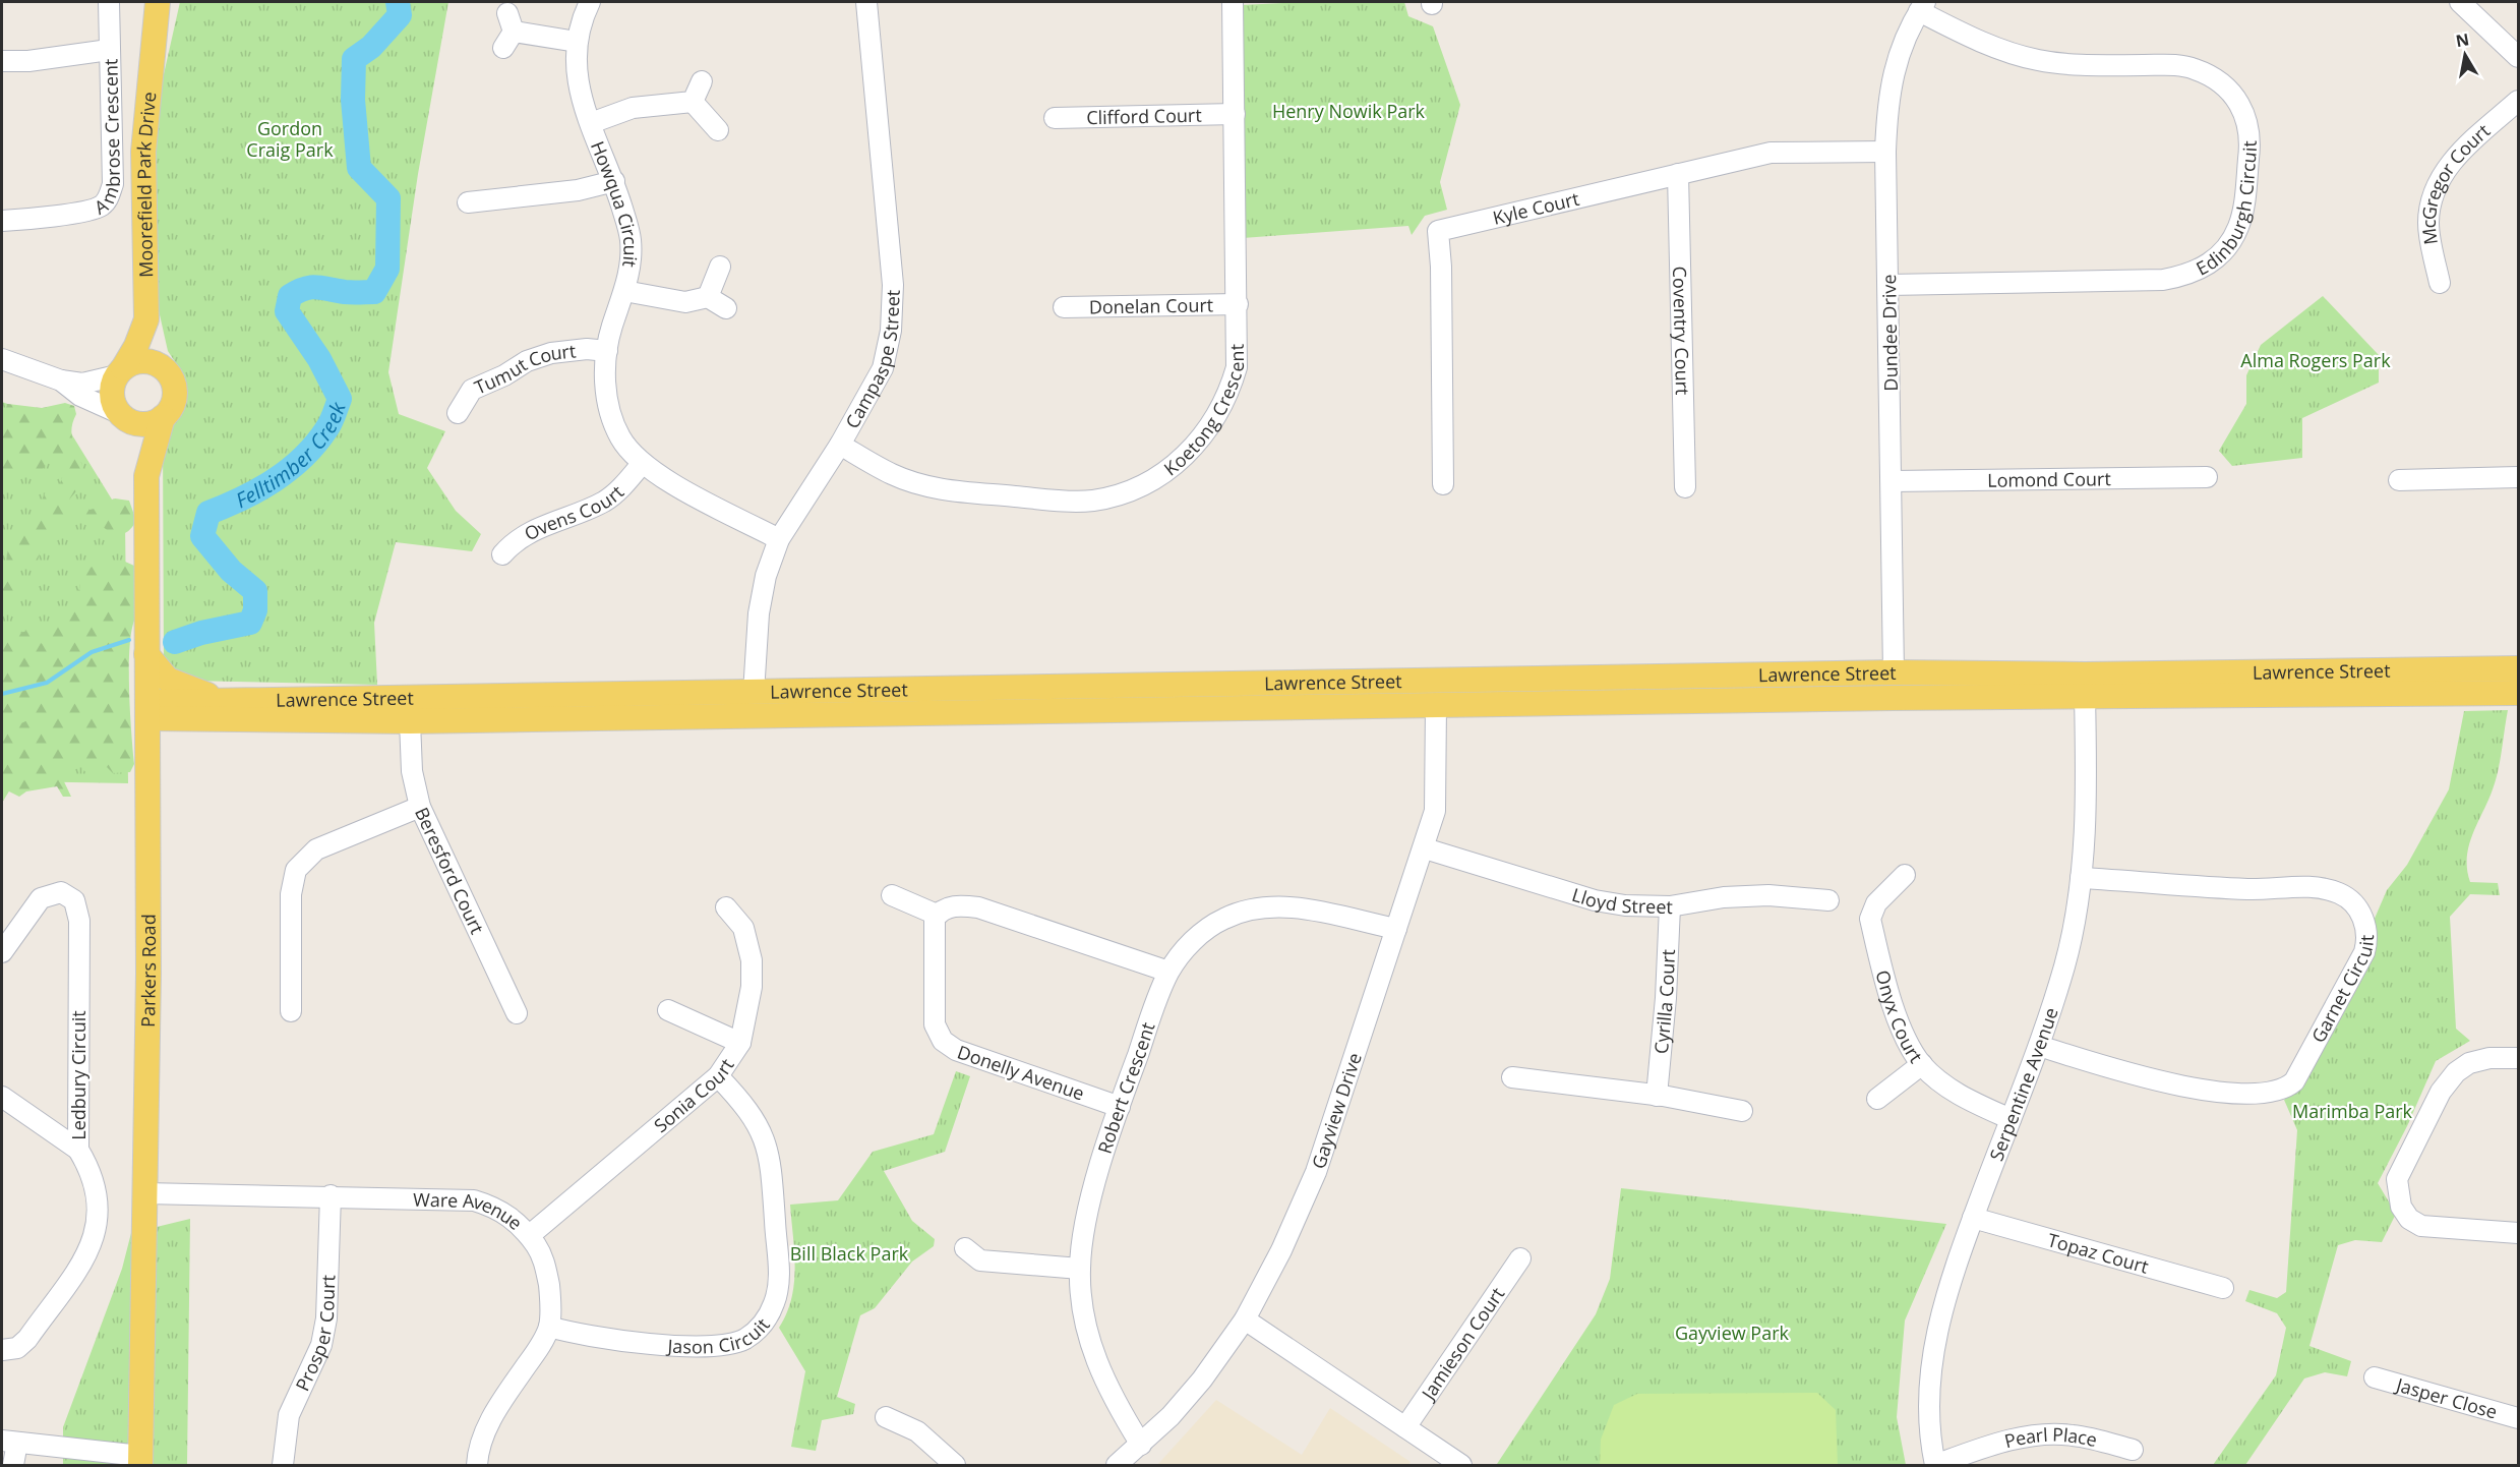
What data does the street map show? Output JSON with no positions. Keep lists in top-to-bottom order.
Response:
{
  "streets": {
    "main road": ["Moorefield Park Drive", "Lawrence Street", "Parkers Road"],
    "street": [
      "Clifford Court",
      "Ambrose Crescent",
      "McGregor Court",
      "Edinburgh Circuit",
      "Howqua Circuit",
      "Kyle Court",
      "Donelan Court",
      "Coventry Court",
      "Dundee Drive",
      "Campaspe Street",
      "Tumut Court",
      "Koetong Crescent",
      "Lomond Court",
      "Ovens Court",
      "Beresford Court",
      "Lloyd Street",
      "Garnet Circuit",
      "Cyrilla Court",
      "Onyx Court",
      "Donelly Avenue",
      "Ledbury Circuit",
      "Serpentine Avenue",
      "Robert Crescent",
      "Sonia Court",
      "Gayview Drive",
      "Ware Avenue",
      "Topaz Court",
      "Jason Circuit",
      "Prosper Court",
      "Jamieson Court",
      "Jasper Close",
      "Pearl Place"
    ]
  },
  "crossings": [
    ["Clifford Court", "Koetong Crescent"],
    ["Edinburgh Circuit", "Dundee Drive"],
    ["Howqua Circuit", "Campaspe Street"],
    ["Howqua Circuit", "Tumut Court"],
    ["Howqua Circuit", "Ovens Court"],
    ["Kyle Court", "Coventry Court"],
    ["Kyle Court", "Dundee Drive"],
    ["Donelan Court", "Koetong Crescent"],
    ["Dundee Drive", "Lomond Court"],
    ["Dundee Drive", "Lawrence Street"],
    ["Campaspe Street", "Koetong Crescent"],
    ["Campaspe Street", "Lawrence Street"],
    ["Lawrence Street", "Beresford Court"],
    ["Lawrence Street", "Parkers Road"],
    ["Lawrence Street", "Serpentine Avenue"],
    ["Lawrence Street", "Gayview Drive"],
    ["Lloyd Street", "Cyrilla Court"],
    ["Lloyd Street", "Gayview Drive"],
    ["Parkers Road", "Ware Avenue"],
    ["Garnet Circuit", "Serpentine Avenue"],
    ["Onyx Court", "Serpentine Avenue"],
    ["Donelly Avenue", "Robert Crescent"],
    ["Serpentine Avenue", "Topaz Court"],
    ["Serpentine Avenue", "Pearl Place"],
    ["Robert Crescent", "Gayview Drive"],
    ["Sonia Court", "Ware Avenue"],
    ["Sonia Court", "Jason Circuit"],
    ["Ware Avenue", "Jason Circuit"],
    ["Ware Avenue", "Prosper Court"]
  ],
  "water": ["Felltimber Creek"],
  "parks": [
    "Henry Nowik Park",
    "Gordon Craig Park",
    "Alma Rogers Park",
    "Marimba Park",
    "Bill Black Park",
    "Gayview Park"
  ],
  "north": "top"
}
